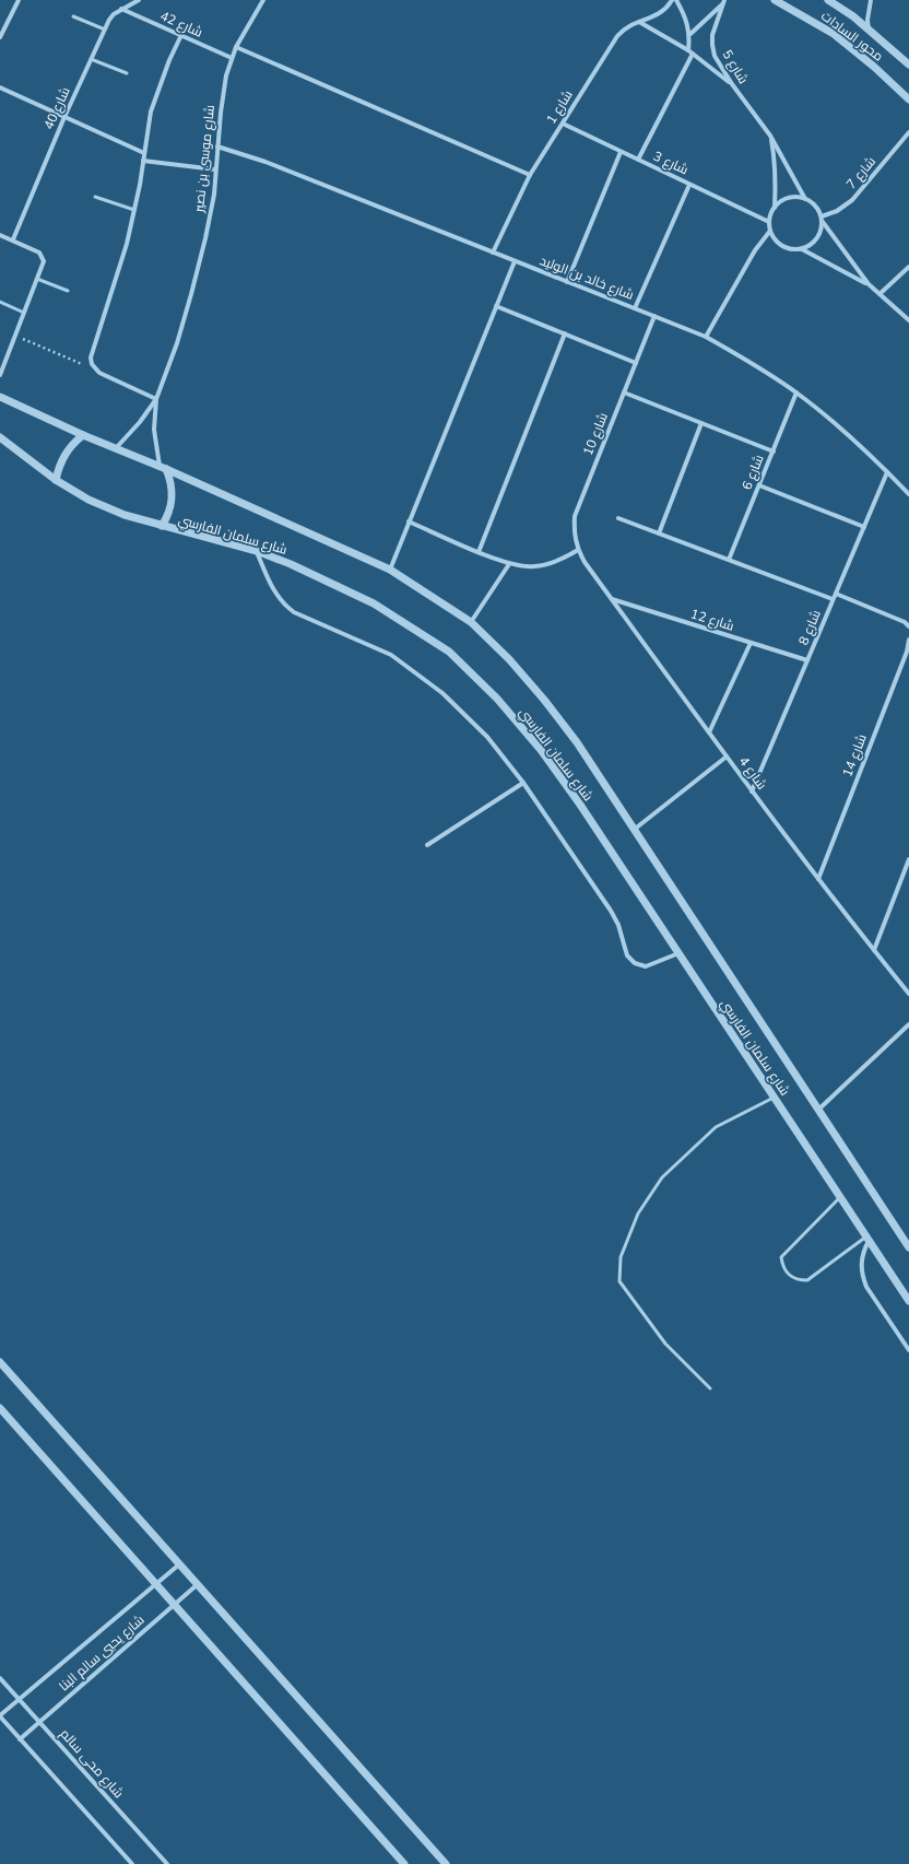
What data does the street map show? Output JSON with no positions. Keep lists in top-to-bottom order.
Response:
{
  "streets": {
    "street": [
      "شارع 42",
      "محور السادات",
      "شارع 5",
      "شارع 1",
      "شارع 40",
      "شارع موسى بن نصير",
      "شارع 3",
      "شارع 7",
      "شارع خالد بن الوليد",
      "شارع 10",
      "شارع 6",
      "شارع سلمان الفارسي",
      "شارع 12",
      "شارع 8",
      "شارع 14",
      "شارع 4",
      "شارع يحيي سالم البنا",
      "شارع محى سالم"
    ]
  },
  "crossings": [
    ["شارع 42", "شارع 40"],
    ["شارع 42", "شارع موسى بن نصير"],
    ["شارع 5", "شارع 3"],
    ["شارع 5", "شارع 7"],
    ["شارع 1", "شارع 3"],
    ["شارع 1", "شارع خالد بن الوليد"],
    ["شارع موسى بن نصير", "شارع خالد بن الوليد"],
    ["شارع موسى بن نصير", "شارع سلمان الفارسي"],
    ["شارع 3", "شارع 7"],
    ["شارع خالد بن الوليد", "شارع 10"],
    ["شارع خالد بن الوليد", "شارع 6"],
    ["شارع خالد بن الوليد", "شارع 8"],
    ["شارع 10", "شارع 4"],
    ["شارع 12", "شارع 8"],
    ["شارع 12", "شارع 4"],
    ["شارع 8", "شارع 4"],
    ["شارع 14", "شارع 4"],
    ["شارع يحيي سالم البنا", "شارع محى سالم"]
  ]
}
